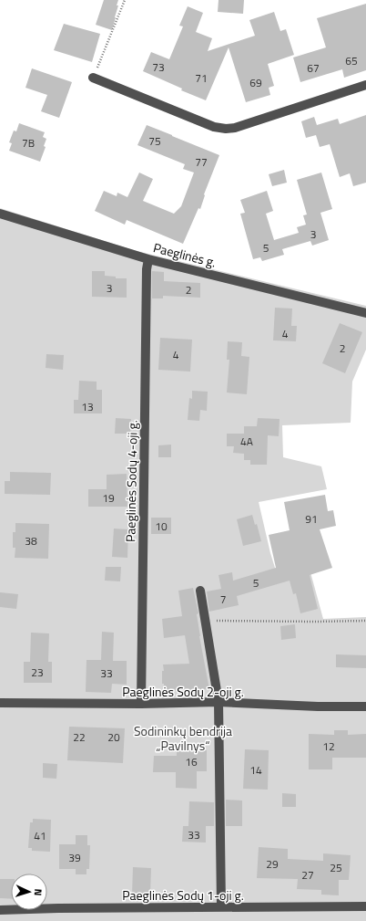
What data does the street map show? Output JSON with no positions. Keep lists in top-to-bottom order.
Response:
{
  "streets": {
    "street": [
      "Paeglinės g.",
      "Paeglinės Sodų 4-oji g.",
      "Paeglinės Sodų 2-oji g.",
      "Paeglinės Sodų 1-oji g."
    ]
  },
  "crossings": [
    ["Paeglinės g.", "Paeglinės Sodų 4-oji g."],
    ["Paeglinės Sodų 4-oji g.", "Paeglinės Sodų 2-oji g."]
  ],
  "parks": ["Sodininkų bendrija „Pavilnys“"],
  "house_numbers": [
    "65",
    "73",
    "67",
    "71",
    "69",
    "75",
    "7B",
    "77",
    "3",
    "5",
    "3",
    "2",
    "4",
    "2",
    "4",
    "13",
    "4A",
    "19",
    "91",
    "10",
    "38",
    "5",
    "7",
    "23",
    "33",
    "22",
    "20",
    "12",
    "16",
    "14",
    "33",
    "41",
    "39",
    "29",
    "25",
    "27"
  ],
  "north": "right"
}
